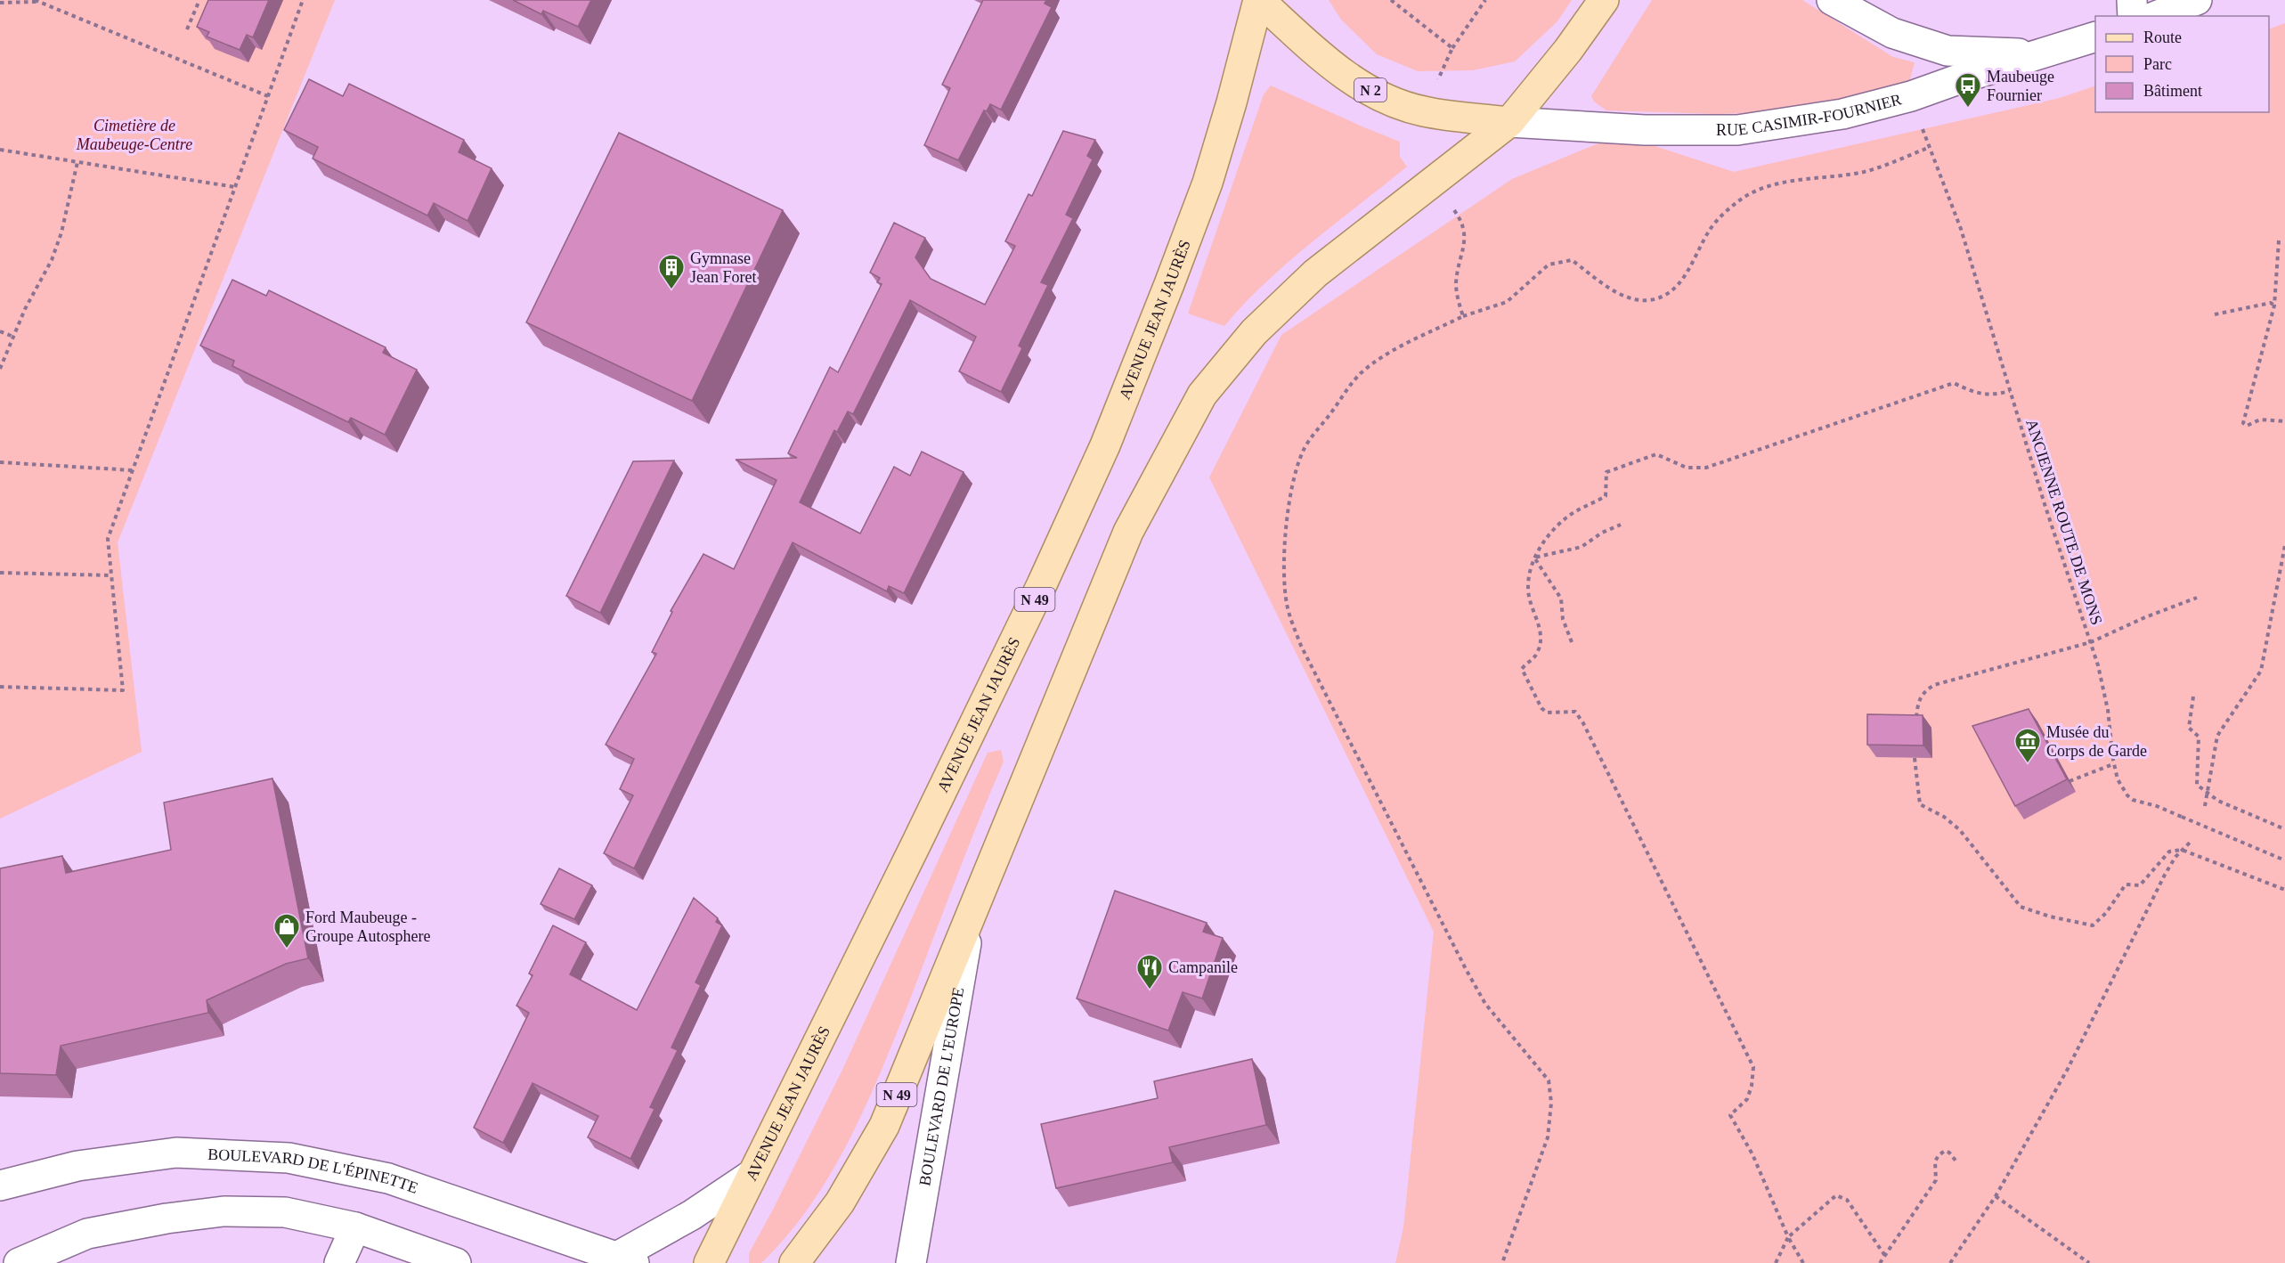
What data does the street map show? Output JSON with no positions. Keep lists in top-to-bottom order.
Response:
{
  "streets": {
    "main road": ["N 2", "AVENUE JEAN JAURÈS", "N 49"],
    "street": ["RUE CASIMIR-FOURNIER", "BOULEVARD DE L'EUROPE", "BOULEVARD DE L'ÉPINETTE"],
    "path": ["ANCIENNE ROUTE DE MONS"]
  },
  "crossings": [
    ["N 2", "RUE CASIMIR-FOURNIER"],
    ["N 2", "AVENUE JEAN JAURÈS"],
    ["N 2", "N 49"],
    ["RUE CASIMIR-FOURNIER", "ANCIENNE ROUTE DE MONS"],
    ["RUE CASIMIR-FOURNIER", "N 49"],
    ["N 49", "BOULEVARD DE L'EUROPE"]
  ],
  "parks": ["Cimetière de Maubeuge-Centre"],
  "places": {
    "bus stop": ["Maubeuge Fournier"],
    "building": ["Gymnase Jean Foret"],
    "museum": ["Musée du Corps de Garde"],
    "shop": ["Ford Maubeuge - Groupe Autosphere"],
    "restaurant": ["Campanile"]
  },
  "legend": ["Route", "Parc", "Bâtiment"]
}
